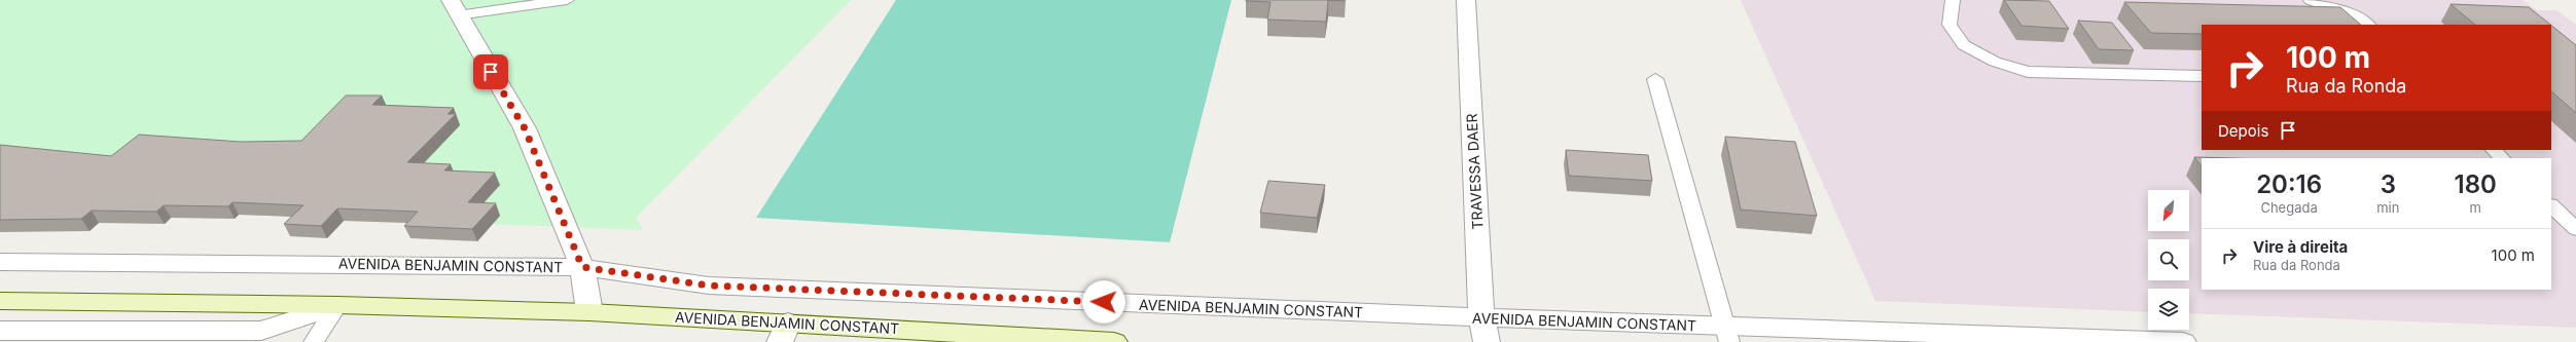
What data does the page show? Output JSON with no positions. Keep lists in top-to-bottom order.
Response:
{
  "streets": {
    "main road": ["AVENIDA BENJAMIN CONSTANT"],
    "street": ["TRAVESSA DAER"]
  },
  "crossings": [
    ["TRAVESSA DAER", "AVENIDA BENJAMIN CONSTANT"]
  ],
  "north": "bottom left",
  "page": {
    "turn": ["100 m", "Rua da Ronda"],
    "then": "Depois",
    "eta": [
      "20:16",
      "Chegada",
      "3",
      "min",
      "180",
      "m"
    ],
    "list": [
      {
        "name": "Vire à direita",
        "note": "Rua da Ronda",
        "value": "100 m"
      }
    ]
  }
}
